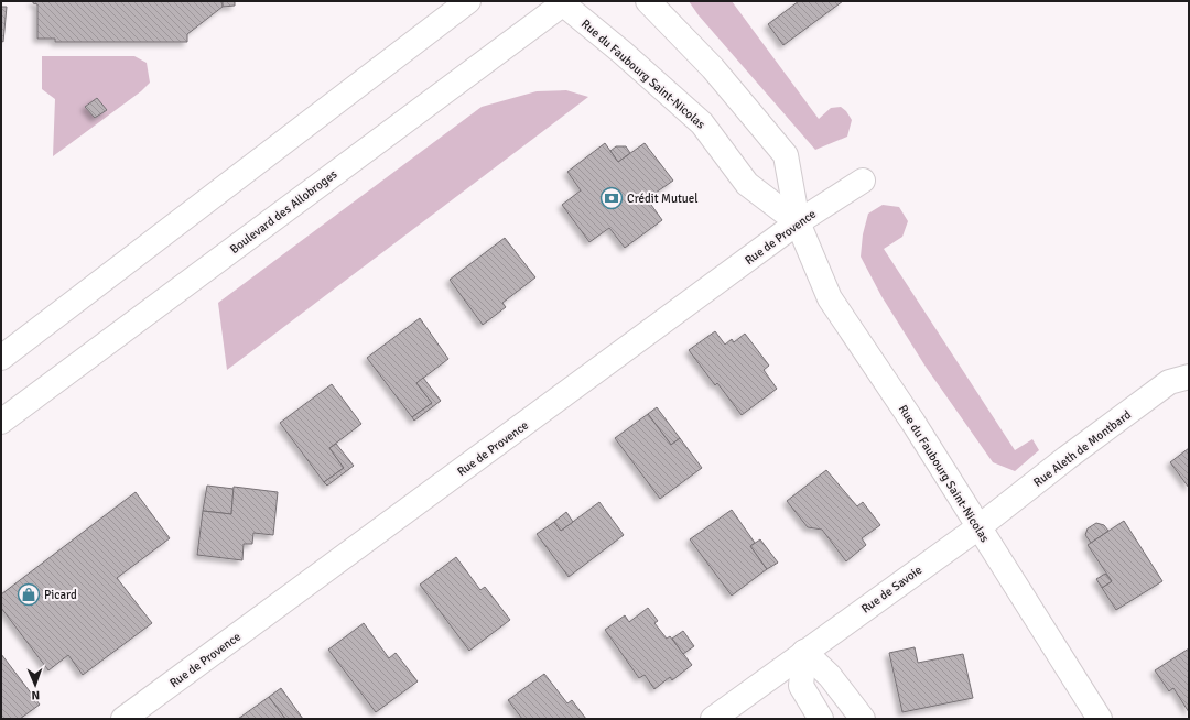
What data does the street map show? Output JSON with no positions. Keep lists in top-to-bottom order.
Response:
{
  "streets": {
    "street": [
      "Rue du Faubourg Saint-Nicolas",
      "Boulevard des Allobroges",
      "Rue de Provence",
      "Rue Aleth de Montbard",
      "Rue de Savoie"
    ]
  },
  "crossings": [
    ["Rue du Faubourg Saint-Nicolas", "Boulevard des Allobroges"],
    ["Rue du Faubourg Saint-Nicolas", "Rue de Provence"],
    ["Rue du Faubourg Saint-Nicolas", "Rue Aleth de Montbard"],
    ["Rue du Faubourg Saint-Nicolas", "Rue de Savoie"],
    ["Rue Aleth de Montbard", "Rue de Savoie"]
  ],
  "places": {
    "bank": ["Crédit Mutuel"],
    "shop": ["Picard"]
  },
  "north": "bottom"
}
